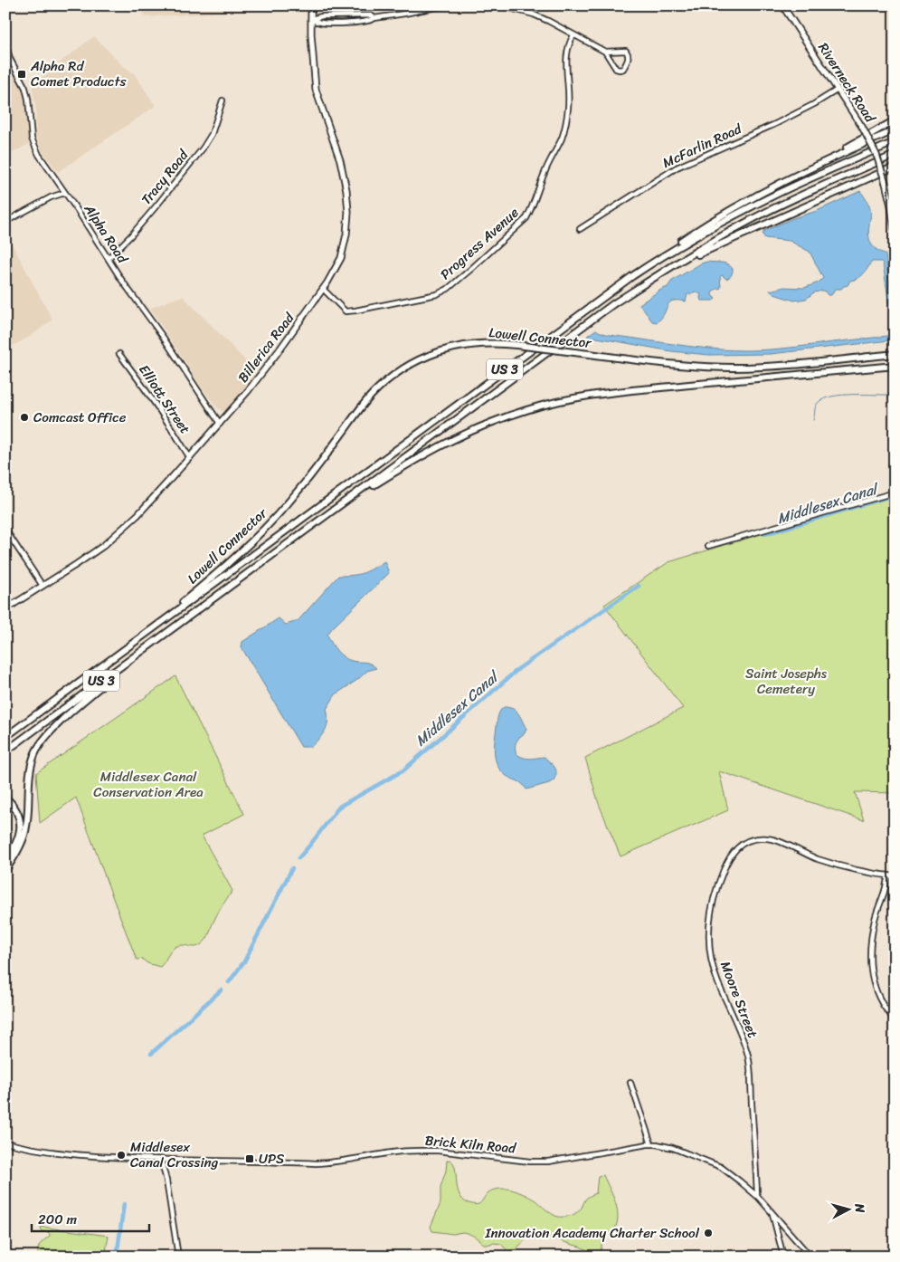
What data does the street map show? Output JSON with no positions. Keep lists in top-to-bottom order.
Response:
{
  "streets": {
    "highway": ["Lowell Connector", "US 3"],
    "main road": ["Riverneck Road", "Billerica Road"],
    "street": [
      "McFarlin Road",
      "Tracy Road",
      "Alpha Road",
      "Progress Avenue",
      "Elliott Street",
      "Moore Street",
      "Brick Kiln Road"
    ]
  },
  "crossings": [
    ["Riverneck Road", "McFarlin Road"],
    ["Tracy Road", "Alpha Road"],
    ["Alpha Road", "Billerica Road"],
    ["Progress Avenue", "Billerica Road"],
    ["Lowell Connector", "US 3"],
    ["Billerica Road", "Elliott Street"],
    ["Moore Street", "Brick Kiln Road"]
  ],
  "water": ["Middlesex Canal"],
  "parks": ["Saint Josephs Cemetery", "Middlesex Canal Conservation Area"],
  "places": {
    "transit": ["Alpha Rd Comet Products", "UPS"],
    "other": ["Comcast Office", "Middlesex Canal Crossing", "Innovation Academy Charter School"]
  },
  "scale_bar": "200 m",
  "north": "right"
}
